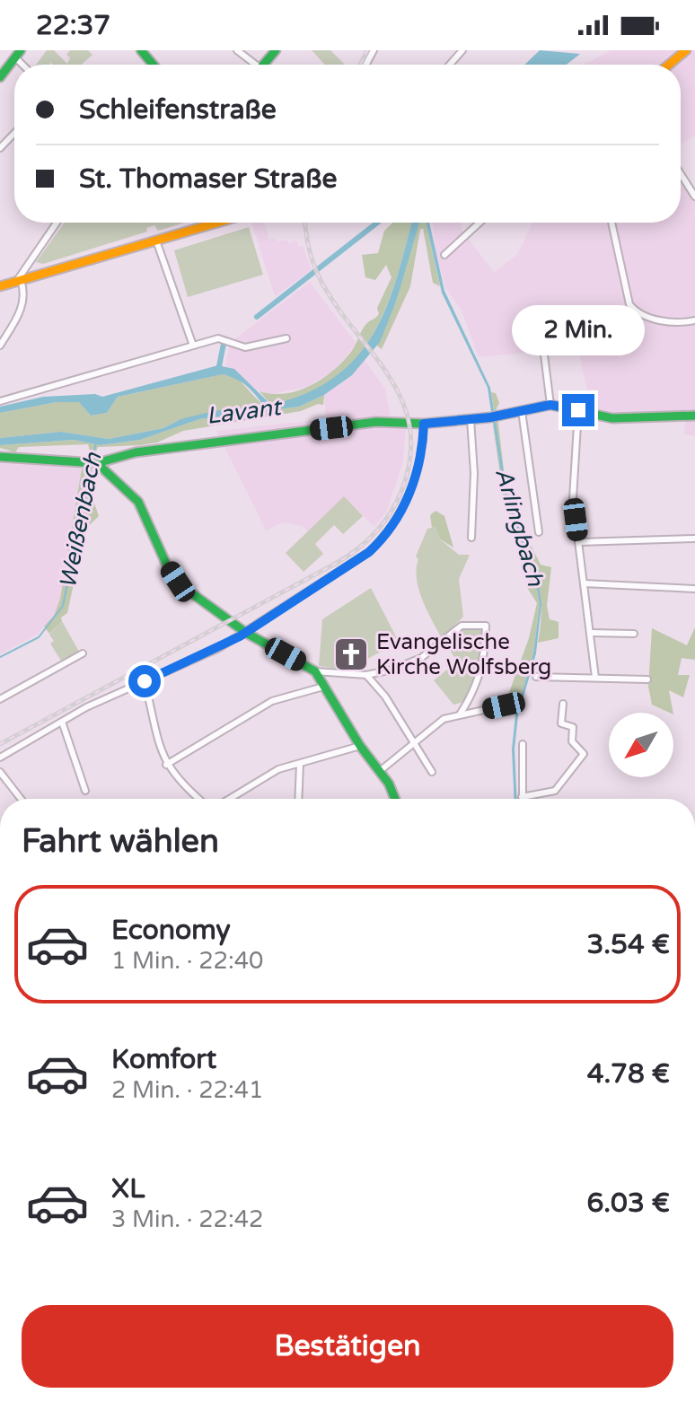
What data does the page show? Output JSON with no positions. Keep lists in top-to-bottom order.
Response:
{
  "water": ["Lavant", "Weißenbach", "Arlingbach"],
  "places": {
    "church": ["Evangelische Kirche Wolfsberg"]
  },
  "north": "bottom left",
  "page": {
    "status": "22:37",
    "banner": ["Schleifenstraße", "St. Thomaser Straße"],
    "bubble": "2 Min.",
    "heading": "Fahrt wählen",
    "list": [
      {
        "name": "Economy",
        "note": "1 Min. · 22:40",
        "value": "3.54 €"
      },
      {
        "name": "Komfort",
        "note": "2 Min. · 22:41",
        "value": "4.78 €"
      },
      {
        "name": "XL",
        "note": "3 Min. · 22:42",
        "value": "6.03 €"
      }
    ],
    "buttons": "Bestätigen"
  }
}
